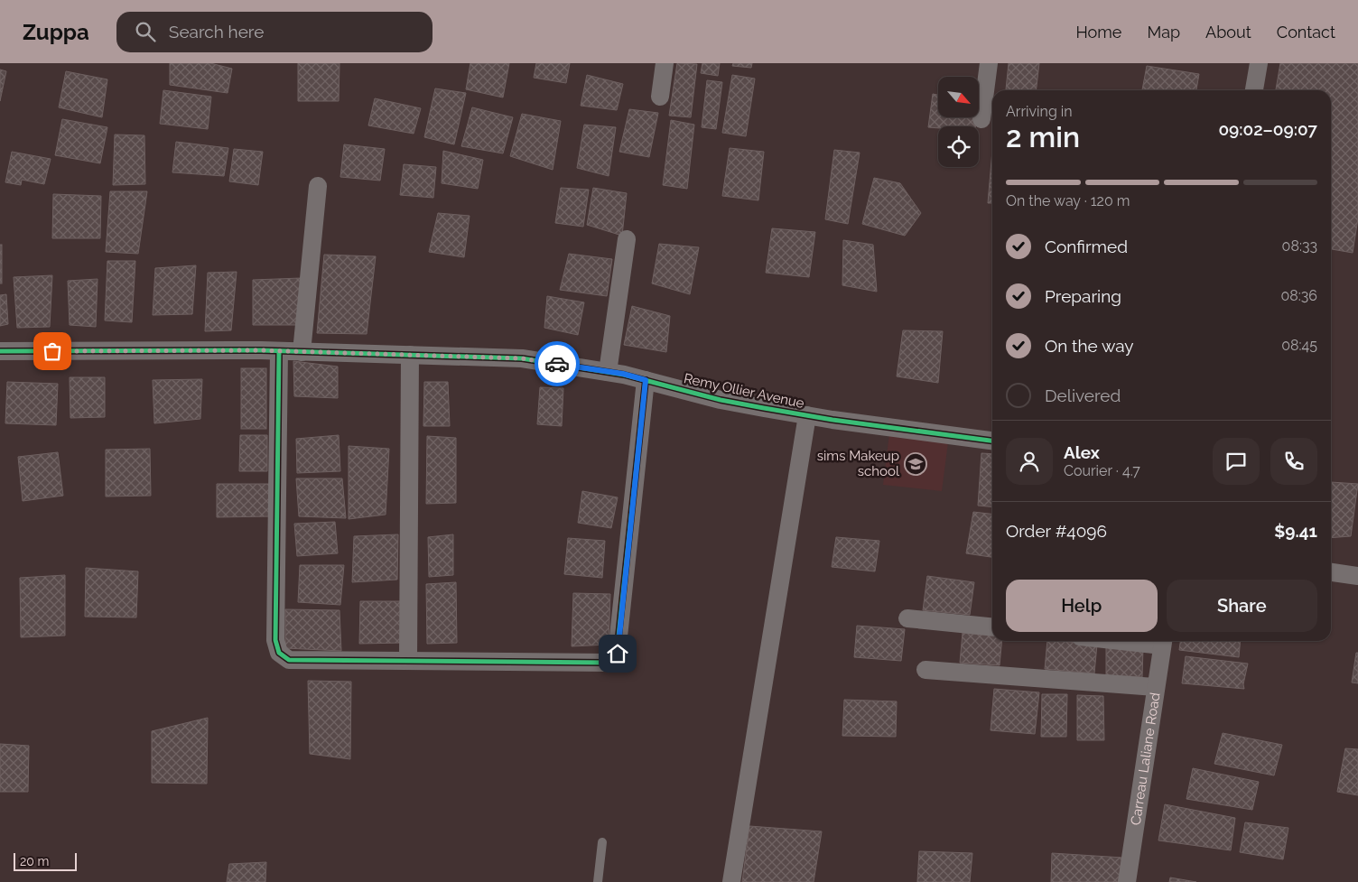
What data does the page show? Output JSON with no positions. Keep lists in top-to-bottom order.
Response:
{
  "streets": {
    "street": ["Remy Ollier Avenue", "Carreau Laliane Road"]
  },
  "places": {
    "school or university": ["sims Makeup school"]
  },
  "scale_bar": "20 m",
  "north": "bottom right",
  "page": {
    "header": "Zuppa",
    "search": "Search here",
    "nav": [
      "Home",
      "Map",
      "About",
      "Contact"
    ],
    "heading": ["2 min", "Arriving in", "09:02–09:07"],
    "panel": [
      "Alex",
      "Courier · 4.7",
      "Order #4096",
      "$9.41"
    ],
    "bar": "On the way · 120 m",
    "list": [
      ["Confirmed", "08:33"],
      ["Preparing", "08:36"],
      ["On the way", "08:45"],
      "Delivered"
    ],
    "buttons": ["Help", "Share"],
    "scale": "20 m"
  }
}
